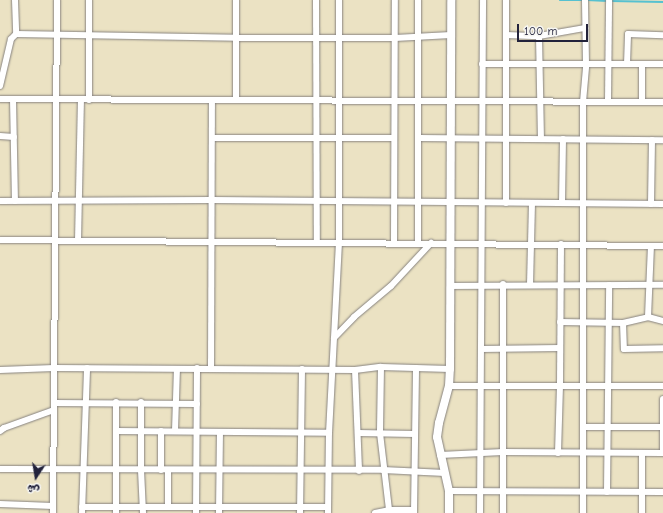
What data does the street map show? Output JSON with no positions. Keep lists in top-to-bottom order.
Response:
{
  "scale_bar": "100 m",
  "north": "bottom"
}
